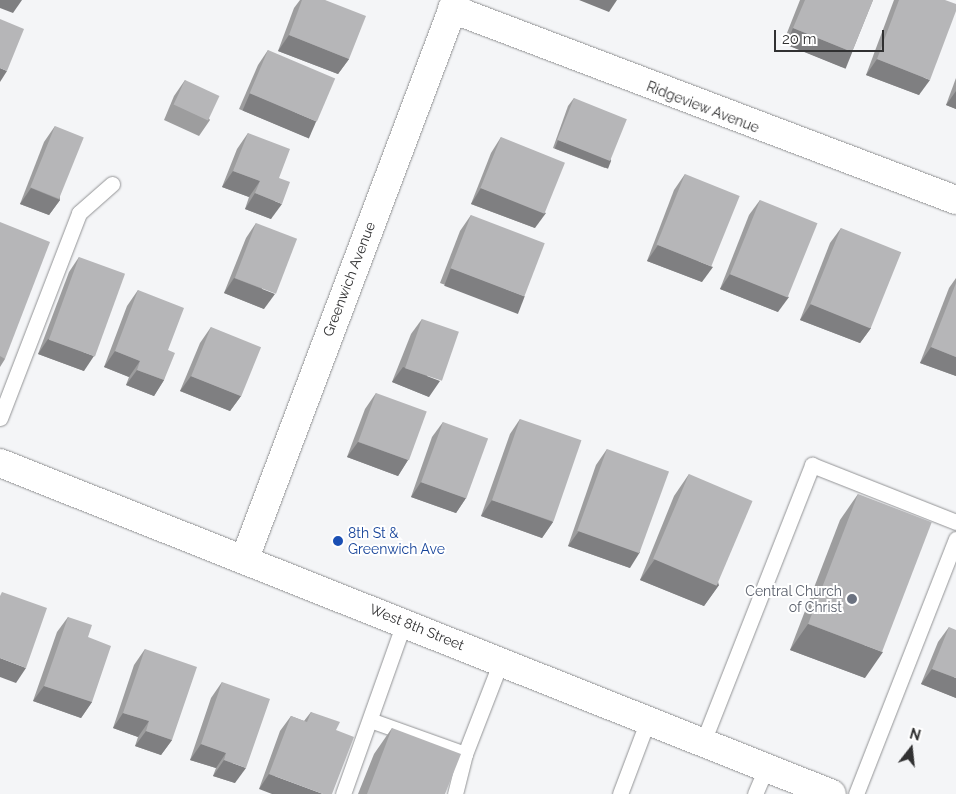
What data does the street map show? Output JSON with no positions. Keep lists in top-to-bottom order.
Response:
{
  "streets": {
    "street": ["Ridgeview Avenue", "Greenwich Avenue", "West 8th Street"]
  },
  "crossings": [
    ["Ridgeview Avenue", "Greenwich Avenue"],
    ["Greenwich Avenue", "West 8th Street"]
  ],
  "places": ["8th St & Greenwich Ave", "Central Church of Christ"],
  "scale_bar": "20 m",
  "north": "top"
}
